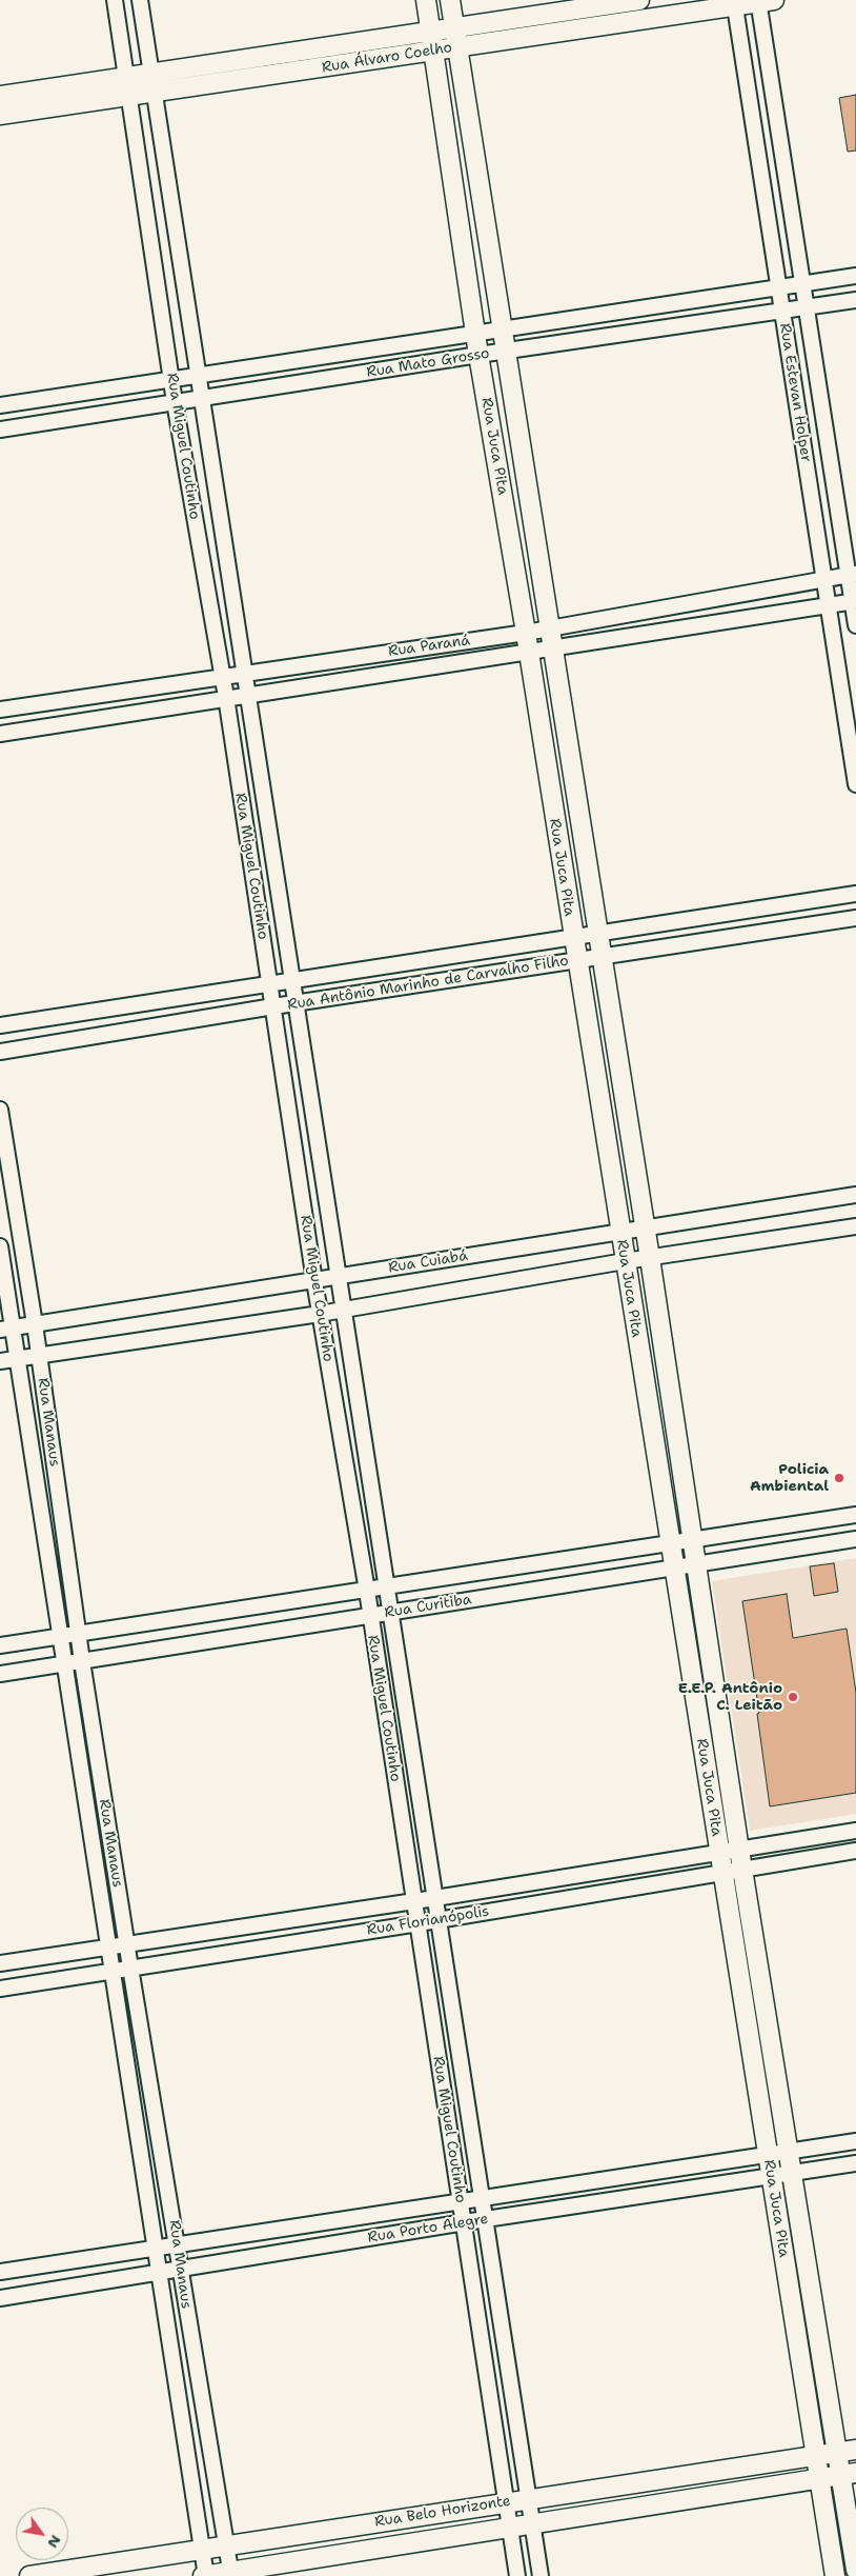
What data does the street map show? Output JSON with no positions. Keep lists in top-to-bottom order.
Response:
{
  "streets": {
    "street": [
      "Rua Álvaro Coelho",
      "Rua Mato Grosso",
      "Rua Estevan Holper",
      "Rua Miguel Coutinho",
      "Rua Juca Pita",
      "Rua Paraná",
      "Rua Antônio Marinho de Carvalho Filho",
      "Rua Cuiabá",
      "Rua Manaus",
      "Rua Curitiba",
      "Rua Florianópolis",
      "Rua Porto Alegre",
      "Rua Belo Horizonte"
    ]
  },
  "crossings": [
    ["Rua Álvaro Coelho", "Rua Estevan Holper"],
    ["Rua Álvaro Coelho", "Rua Miguel Coutinho"],
    ["Rua Álvaro Coelho", "Rua Juca Pita"],
    ["Rua Mato Grosso", "Rua Estevan Holper"],
    ["Rua Mato Grosso", "Rua Miguel Coutinho"],
    ["Rua Mato Grosso", "Rua Juca Pita"],
    ["Rua Estevan Holper", "Rua Paraná"],
    ["Rua Miguel Coutinho", "Rua Paraná"],
    ["Rua Miguel Coutinho", "Rua Antônio Marinho de Carvalho Filho"],
    ["Rua Miguel Coutinho", "Rua Cuiabá"],
    ["Rua Miguel Coutinho", "Rua Curitiba"],
    ["Rua Miguel Coutinho", "Rua Florianópolis"],
    ["Rua Miguel Coutinho", "Rua Porto Alegre"],
    ["Rua Miguel Coutinho", "Rua Belo Horizonte"],
    ["Rua Juca Pita", "Rua Paraná"],
    ["Rua Juca Pita", "Rua Antônio Marinho de Carvalho Filho"],
    ["Rua Juca Pita", "Rua Cuiabá"],
    ["Rua Juca Pita", "Rua Curitiba"],
    ["Rua Juca Pita", "Rua Florianópolis"],
    ["Rua Juca Pita", "Rua Porto Alegre"],
    ["Rua Juca Pita", "Rua Belo Horizonte"],
    ["Rua Cuiabá", "Rua Manaus"],
    ["Rua Manaus", "Rua Curitiba"],
    ["Rua Manaus", "Rua Florianópolis"],
    ["Rua Manaus", "Rua Porto Alegre"],
    ["Rua Manaus", "Rua Belo Horizonte"]
  ],
  "places": ["Policia Ambiental", "E.E.P. Antônio C. Leitão"],
  "north": "bottom right"
}
